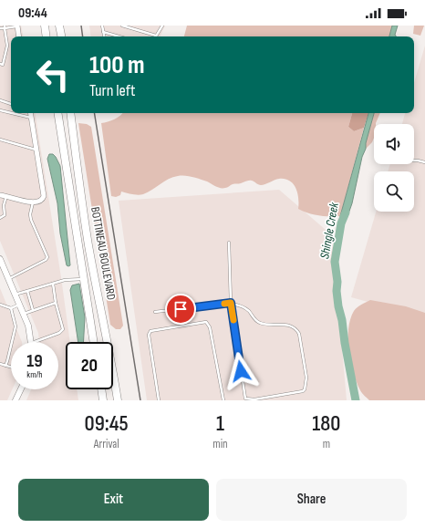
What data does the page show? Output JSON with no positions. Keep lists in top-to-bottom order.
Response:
{
  "streets": {
    "highway": ["BOTTINEAU BOULEVARD"]
  },
  "water": ["Shingle Creek"],
  "page": {
    "status": "09:44",
    "turn": ["100 m", "Turn left"],
    "speed": "19 km/h",
    "limit": "20",
    "eta": [
      "09:45",
      "Arrival",
      "1",
      "min",
      "180",
      "m"
    ],
    "buttons": ["Exit", "Share"]
  }
}
